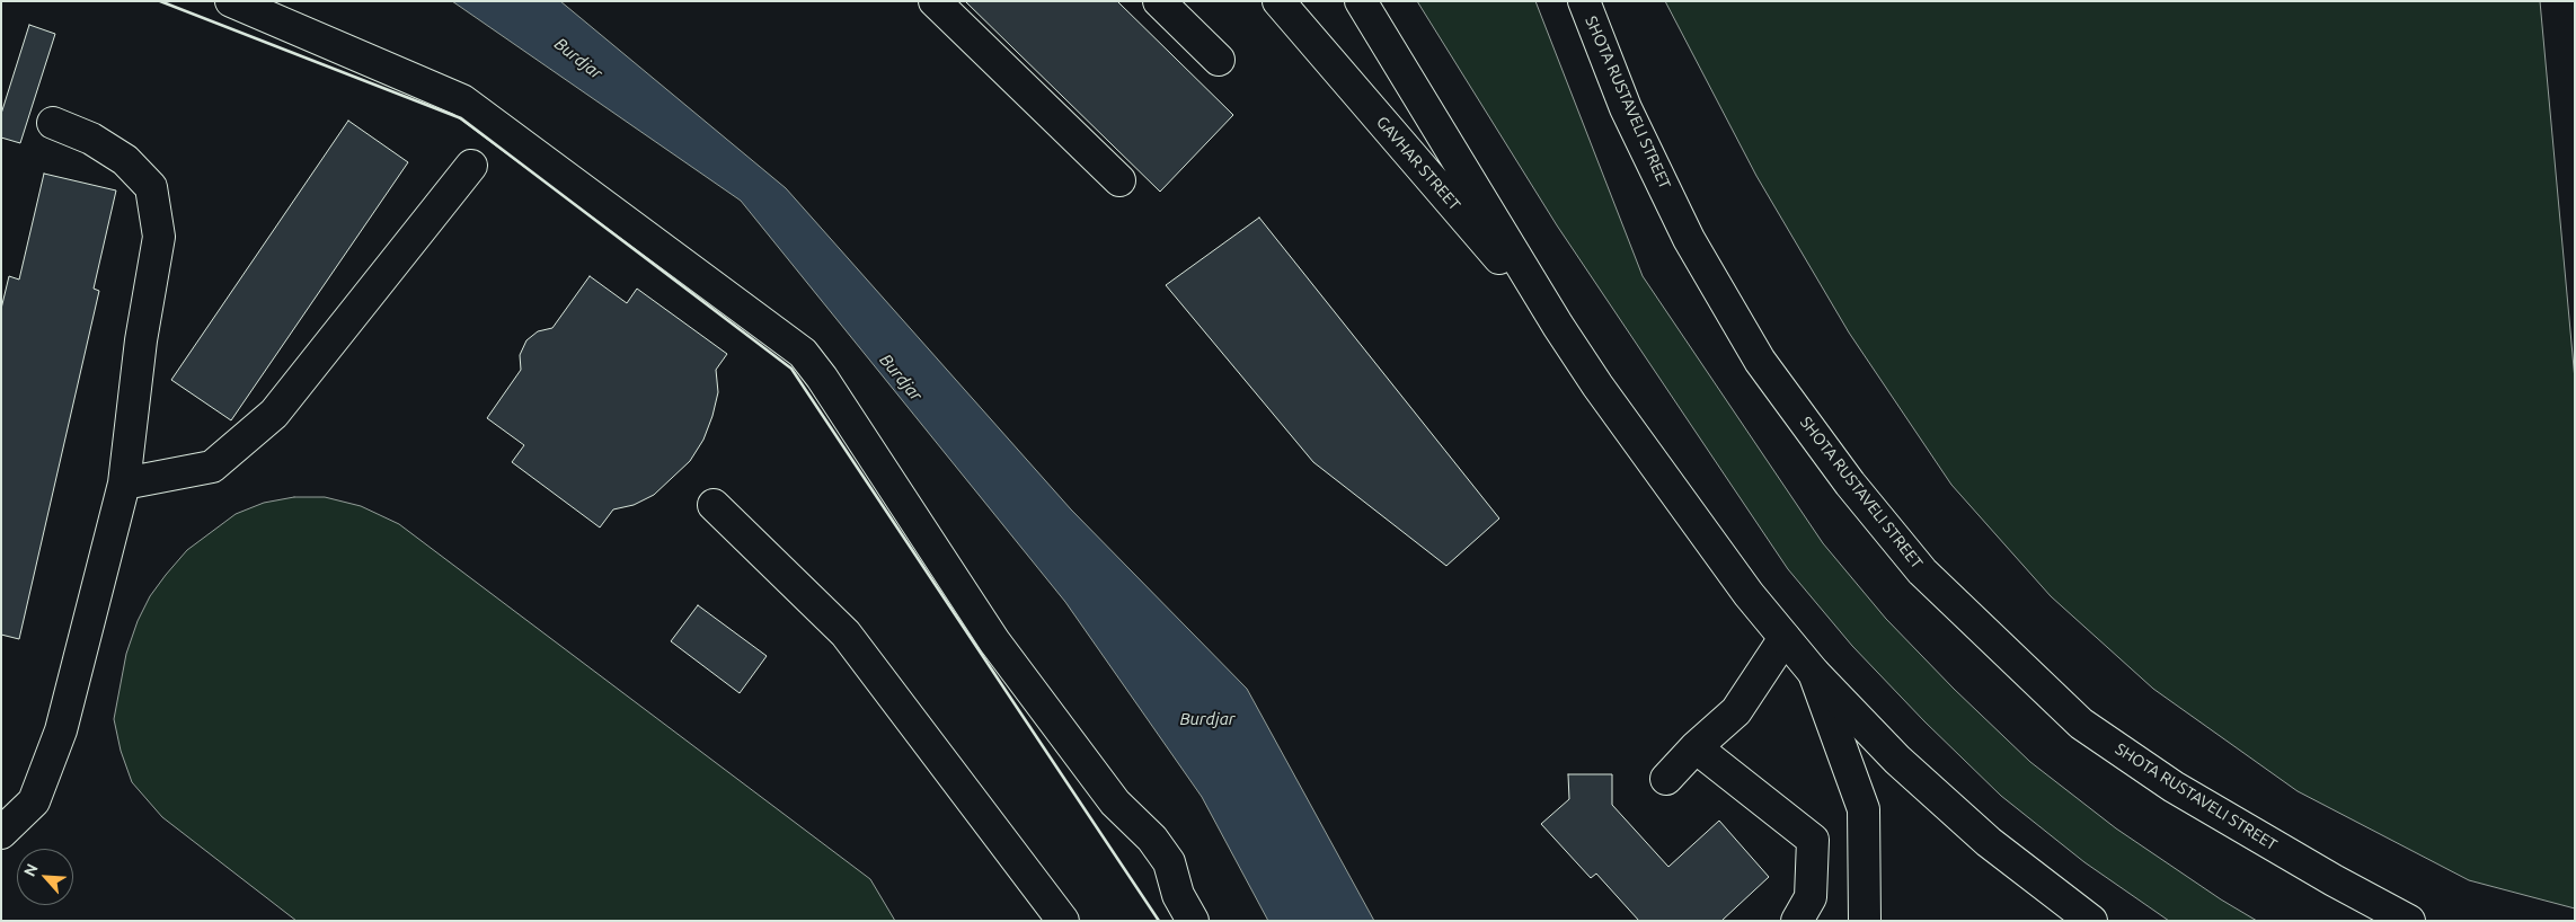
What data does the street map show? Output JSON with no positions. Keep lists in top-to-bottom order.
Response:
{
  "streets": {
    "main road": ["SHOTA RUSTAVELI STREET", "GAVHAR STREET"]
  },
  "water": ["Burdjar"],
  "north": "top left"
}
